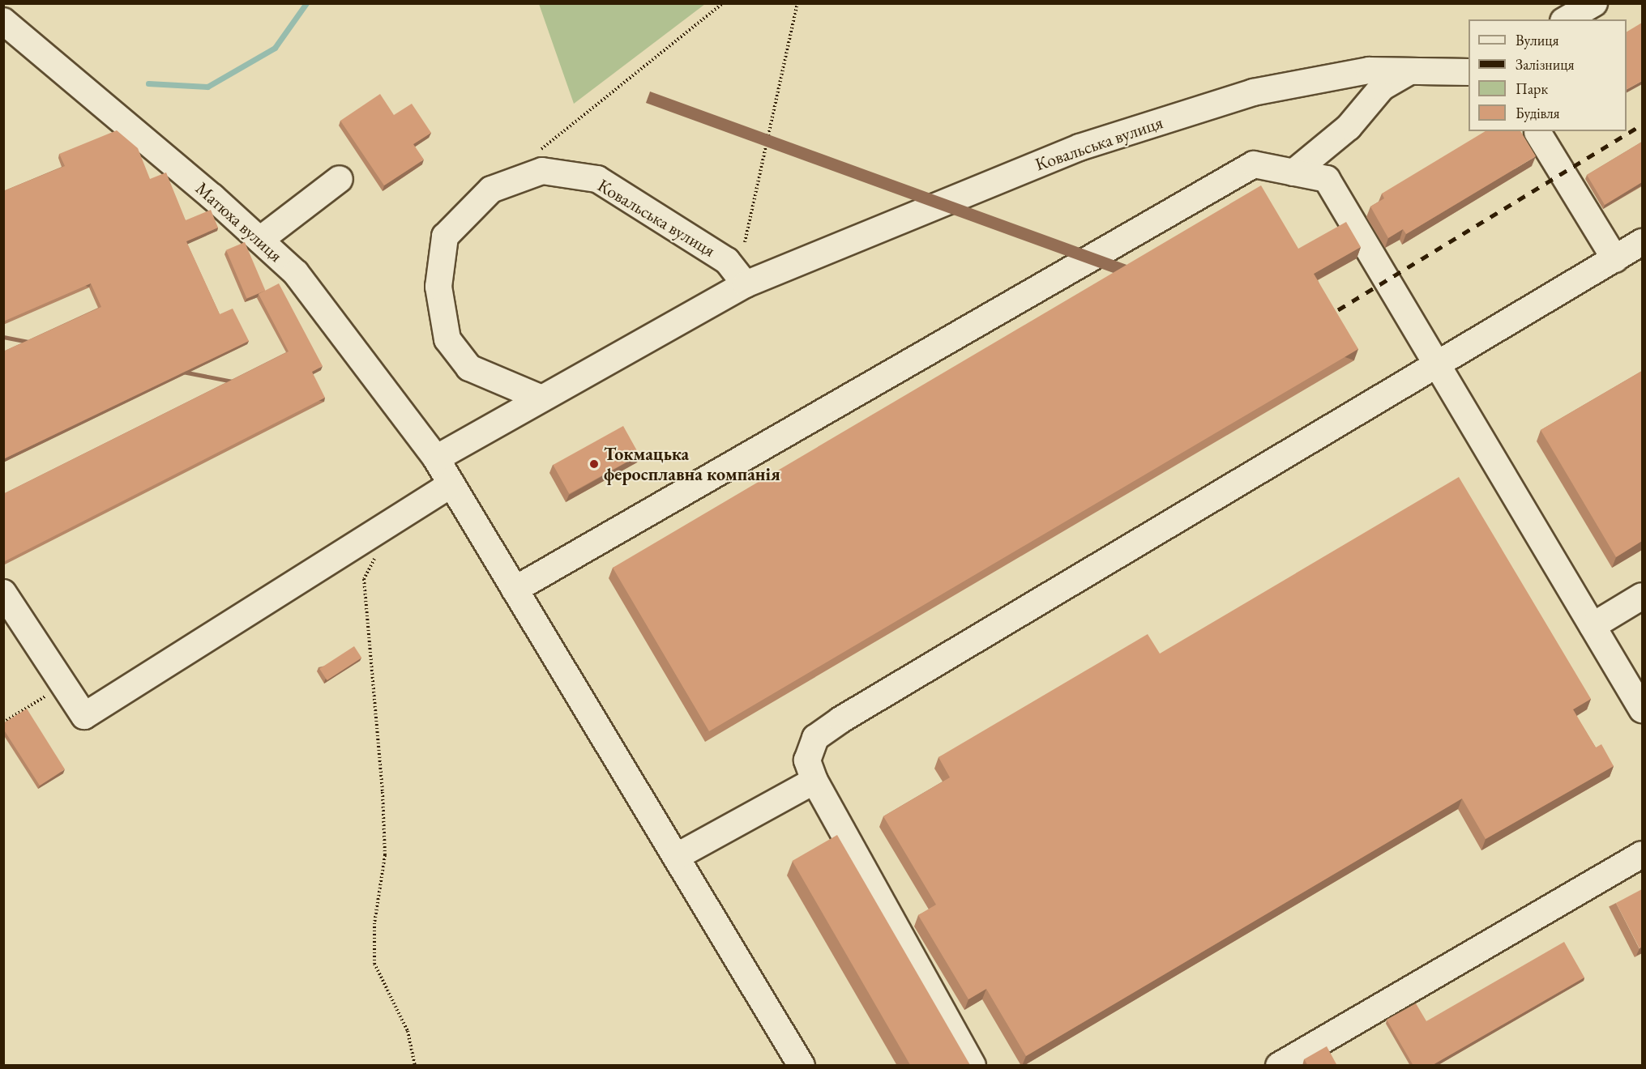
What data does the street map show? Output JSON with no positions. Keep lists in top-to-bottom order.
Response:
{
  "streets": {
    "street": ["Ковальська вулиця", "Матюха вулиця"]
  },
  "crossings": [
    ["Ковальська вулиця", "Матюха вулиця"]
  ],
  "places": ["Токмацька феросплавна компанія"],
  "legend": [
    "Вулиця",
    "Залізниця",
    "Парк",
    "Будівля"
  ]
}
